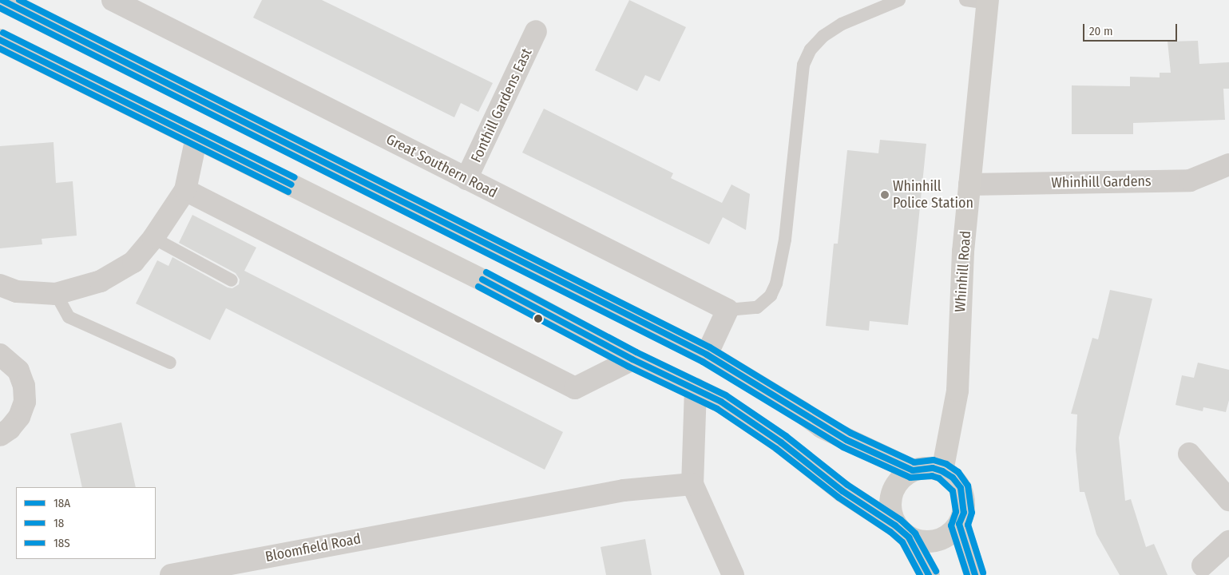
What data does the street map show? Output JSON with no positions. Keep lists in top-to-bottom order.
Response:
{
  "streets": {
    "main road": ["Whinhill Road"],
    "street": [
      "Fonthill Gardens East",
      "Great Southern Road",
      "Whinhill Gardens",
      "Bloomfield Road"
    ]
  },
  "crossings": [
    ["Fonthill Gardens East", "Great Southern Road"],
    ["Whinhill Gardens", "Whinhill Road"]
  ],
  "places": ["Whinhill Police Station"],
  "lines": ["transit line 18A", "transit line 18S", "transit line 18"],
  "legend": ["18A", "18", "18S"],
  "scale_bar": "20 m"
}
